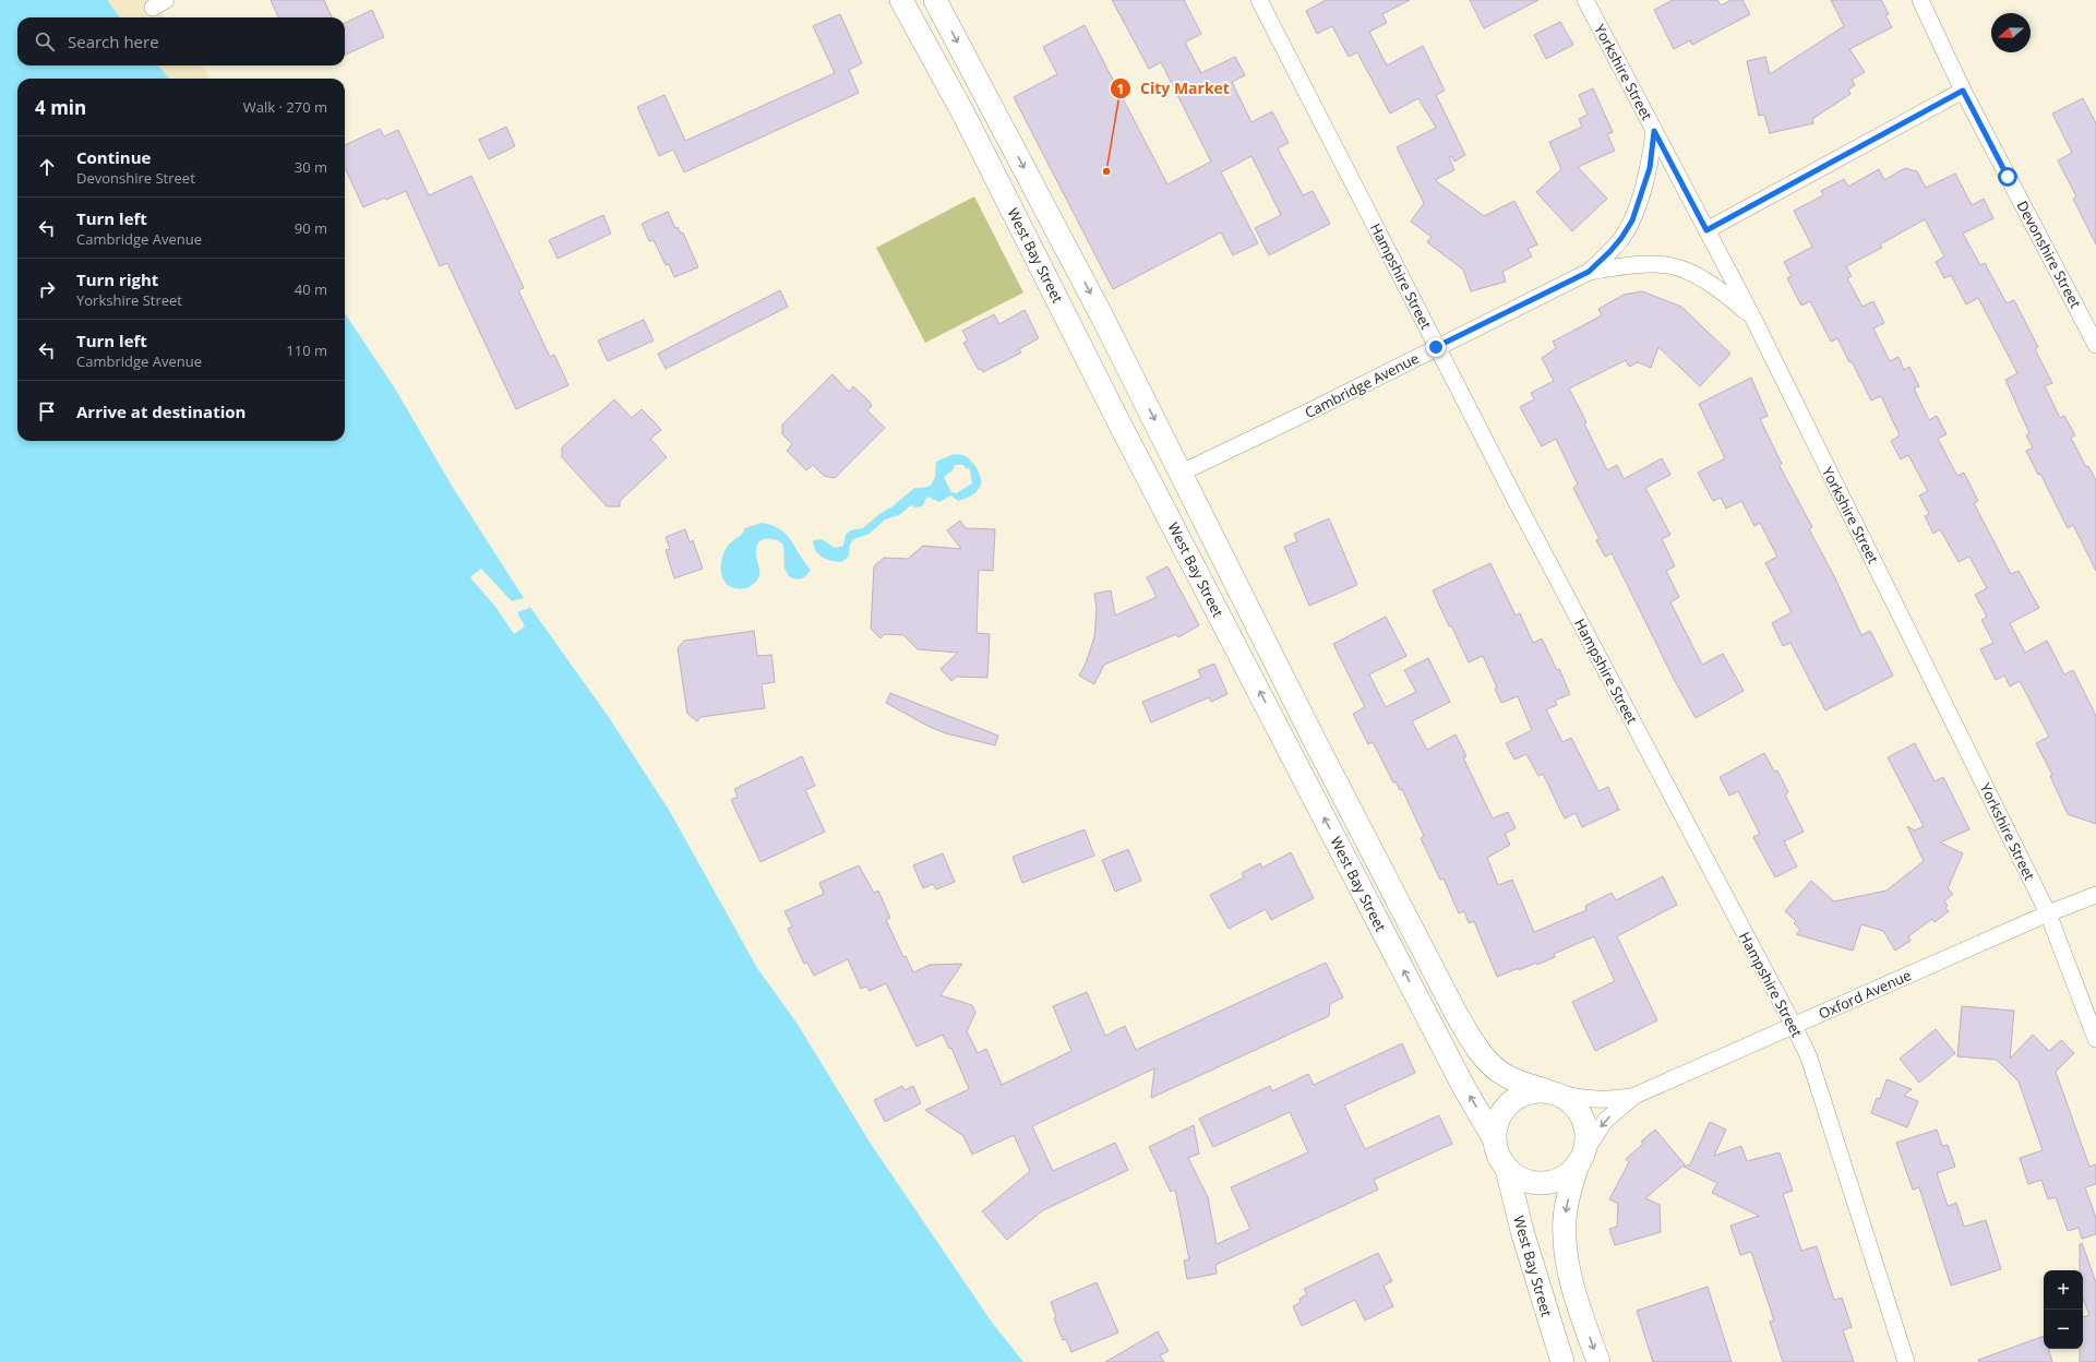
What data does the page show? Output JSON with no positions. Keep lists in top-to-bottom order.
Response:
{
  "streets": {
    "main road": ["West Bay Street"],
    "street": [
      "Yorkshire Street",
      "Devonshire Street",
      "Hampshire Street",
      "Cambridge Avenue",
      "Oxford Avenue"
    ]
  },
  "crossings": [
    ["Yorkshire Street", "Cambridge Avenue"],
    ["Yorkshire Street", "Oxford Avenue"],
    ["West Bay Street", "Cambridge Avenue"],
    ["West Bay Street", "Oxford Avenue"],
    ["Hampshire Street", "Cambridge Avenue"],
    ["Hampshire Street", "Oxford Avenue"]
  ],
  "places": ["City Market"],
  "north": "left",
  "page": {
    "search": "Search here",
    "heading": ["4 min", "Walk · 270 m"],
    "list": [
      ["Continue", "Devonshire Street", "30 m"],
      ["Turn left", "Cambridge Avenue", "90 m"],
      ["Turn right", "Yorkshire Street", "40 m"],
      ["Turn left", "Cambridge Avenue", "110 m"],
      "Arrive at destination"
    ],
    "map_buttons": ["+", "−"]
  }
}
